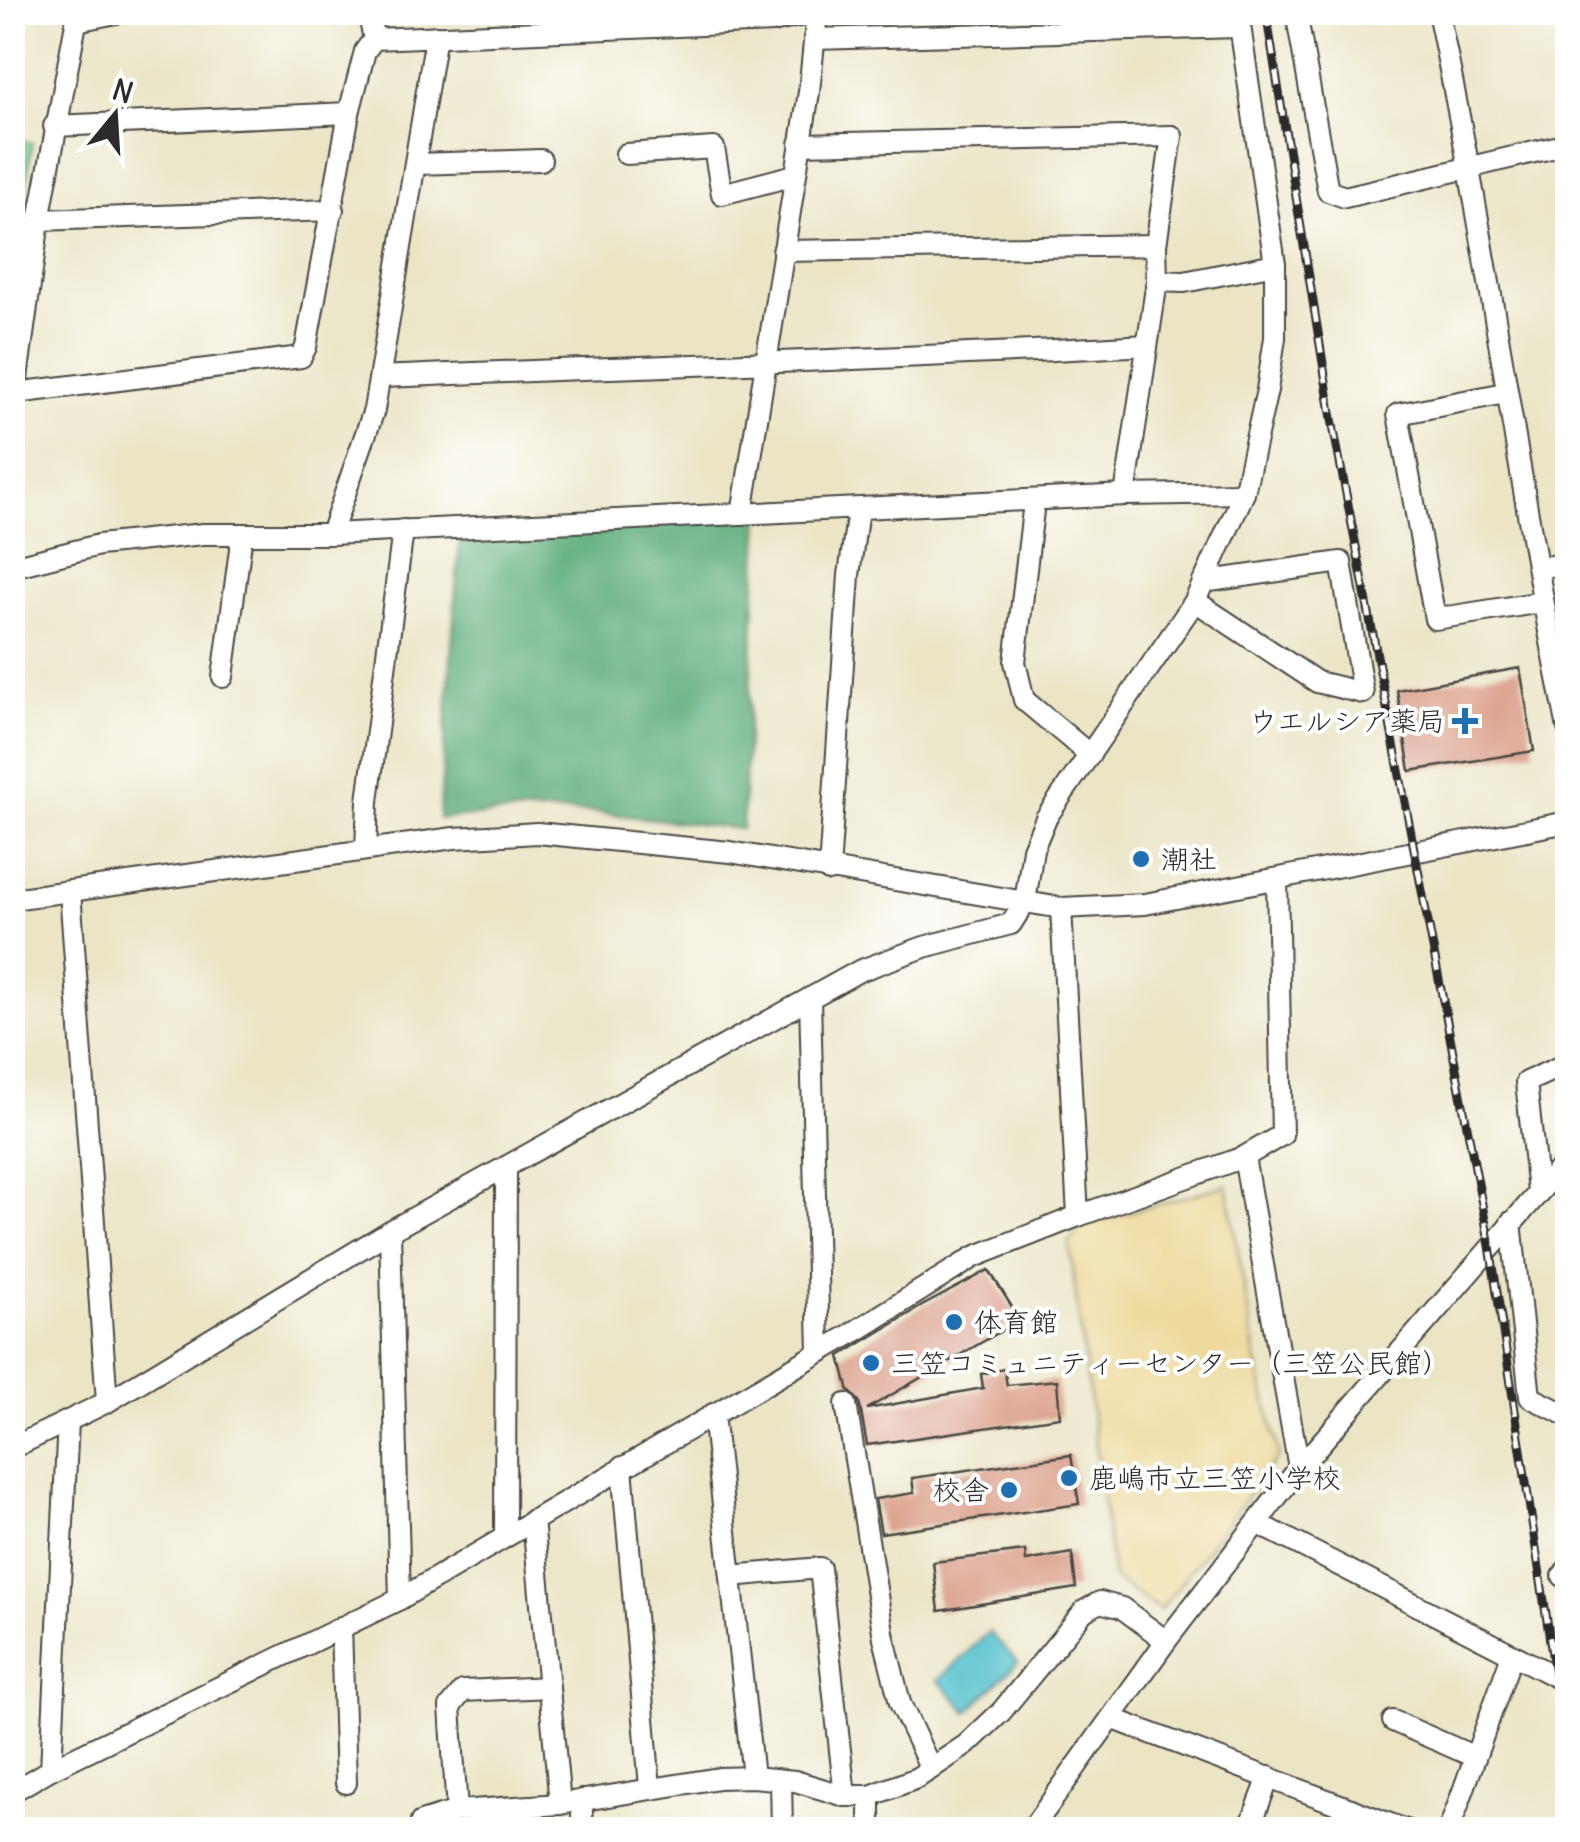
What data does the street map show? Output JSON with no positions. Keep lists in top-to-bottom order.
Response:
{
  "places": {
    "health": ["ウエルシア薬局"],
    "other": [
      "潮社",
      "体育館",
      "三笠コミュニティーセンター（三笠公民館）",
      "鹿嶋市立三笠小学校",
      "校舎"
    ]
  },
  "north": "top"
}
